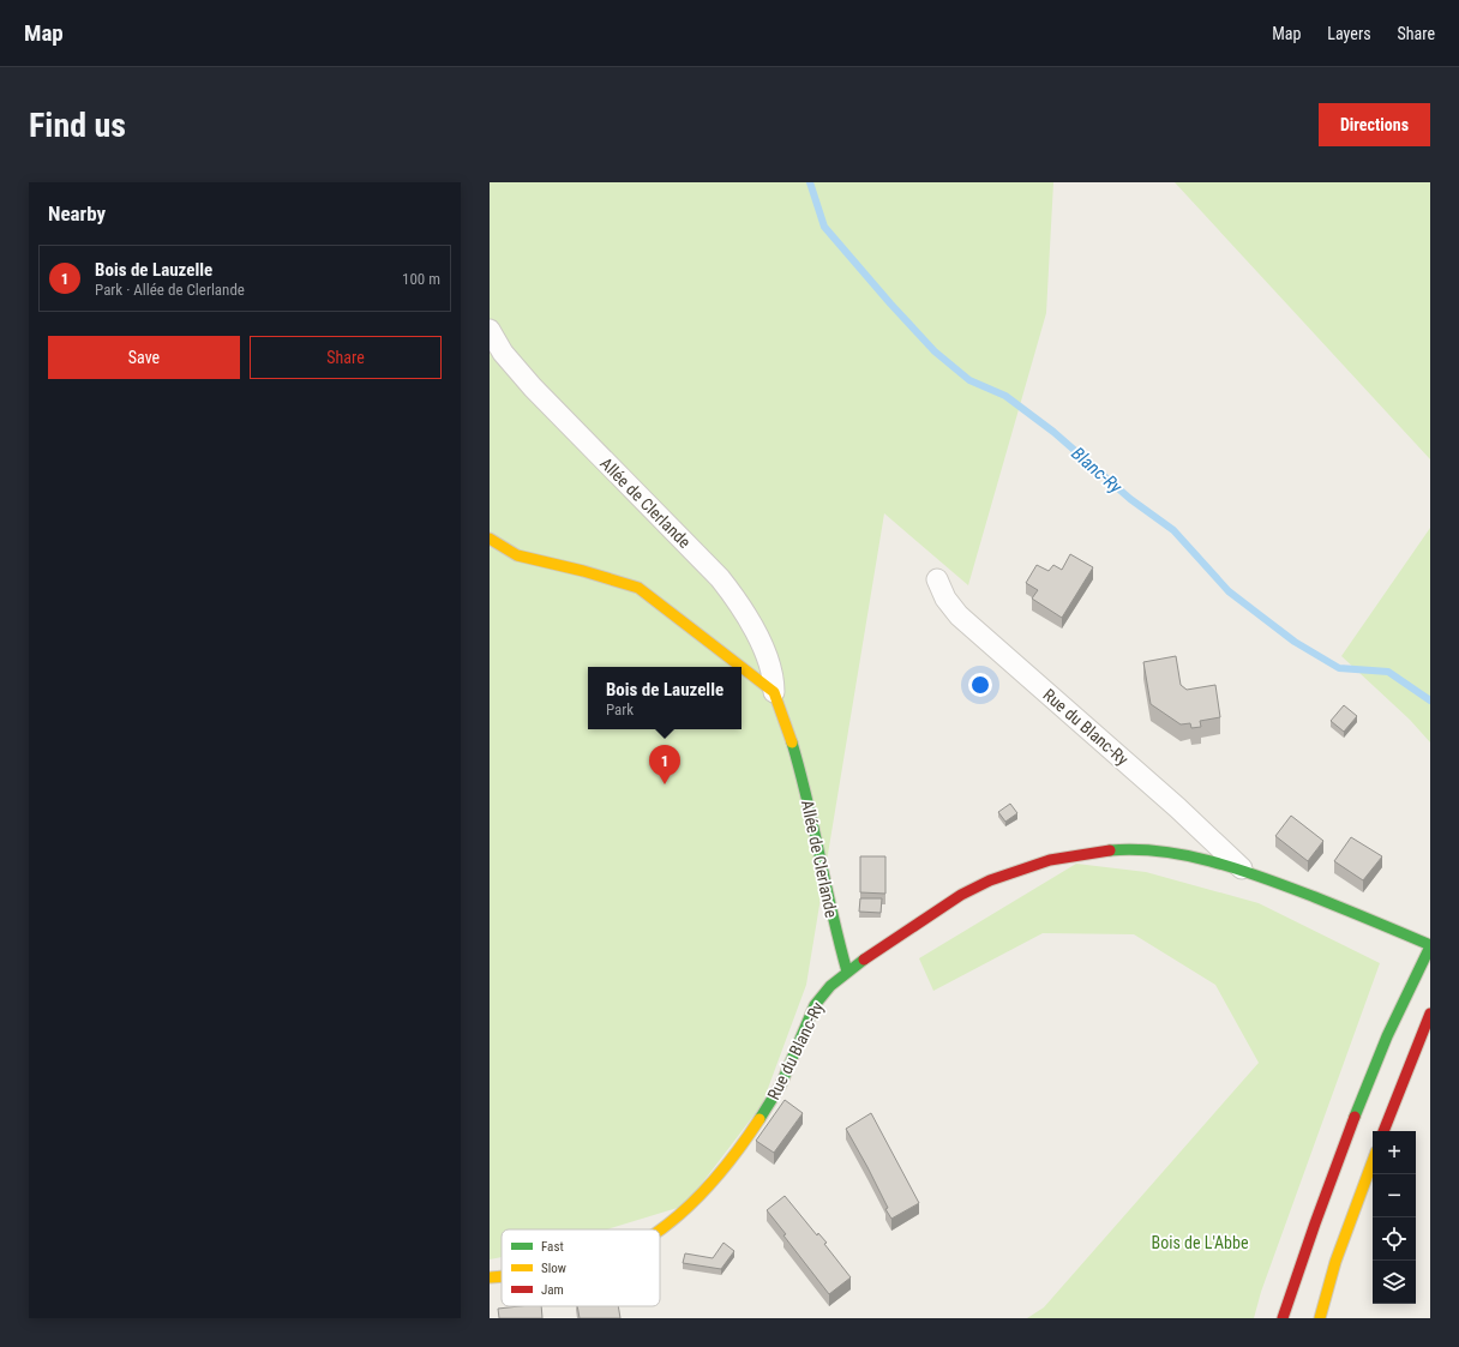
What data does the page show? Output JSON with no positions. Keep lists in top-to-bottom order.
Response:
{
  "streets": {
    "main road": ["Allée de Clerlande", "Rue du Blanc-Ry"]
  },
  "crossings": [
    ["Allée de Clerlande", "Rue du Blanc-Ry"]
  ],
  "water": ["Blanc-Ry"],
  "parks": ["Bois de L'Abbe"],
  "legend": ["Fast", "Slow", "Jam"],
  "page": {
    "header": "Map",
    "nav": ["Map", "Layers", "Share"],
    "buttons": [
      "Directions",
      ["Save", "Share"]
    ],
    "title": "Find us",
    "heading": "Nearby",
    "list": [
      {
        "mark": "1",
        "name": "Bois de Lauzelle",
        "note": "Park · Allée de Clerlande",
        "value": "100 m"
      }
    ],
    "popup": ["Bois de Lauzelle", "Park"],
    "pins": "1",
    "map_buttons": ["+", "−"]
  }
}
